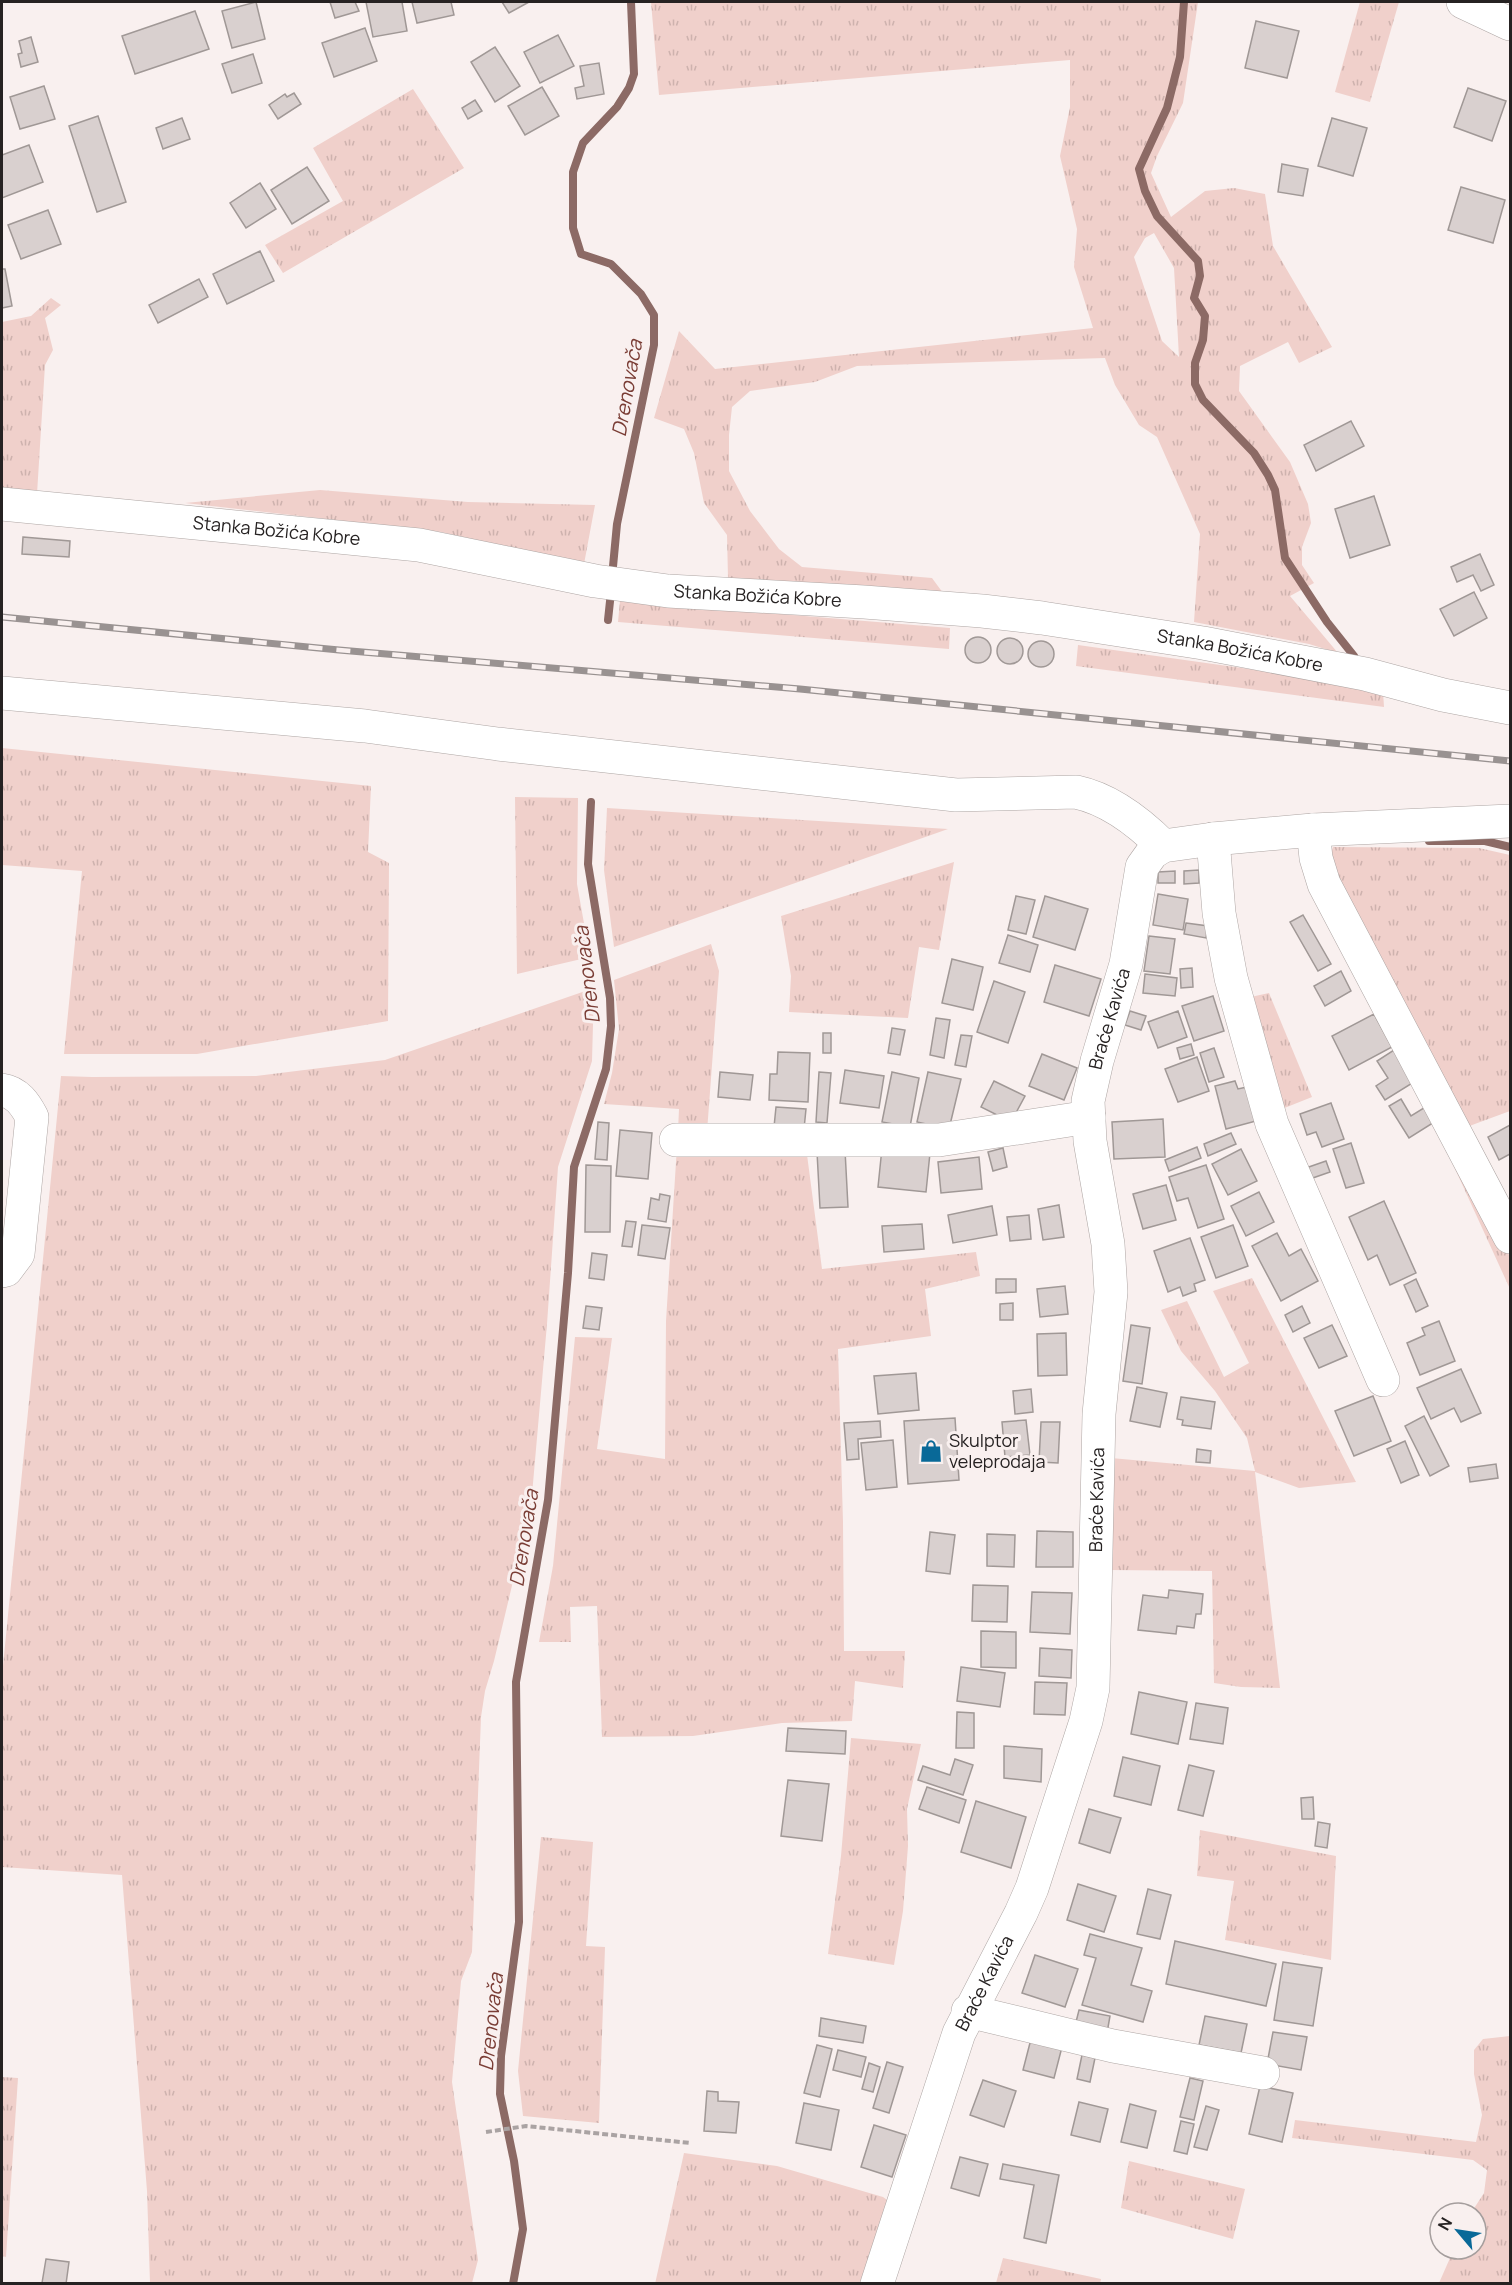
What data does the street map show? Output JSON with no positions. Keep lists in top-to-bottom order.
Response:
{
  "streets": {
    "street": ["Stanka Božića Kobre", "Braće Kavića"]
  },
  "water": ["Drenovača"],
  "places": {
    "shop": ["Skulptor veleprodaja"]
  },
  "north": "top left"
}
